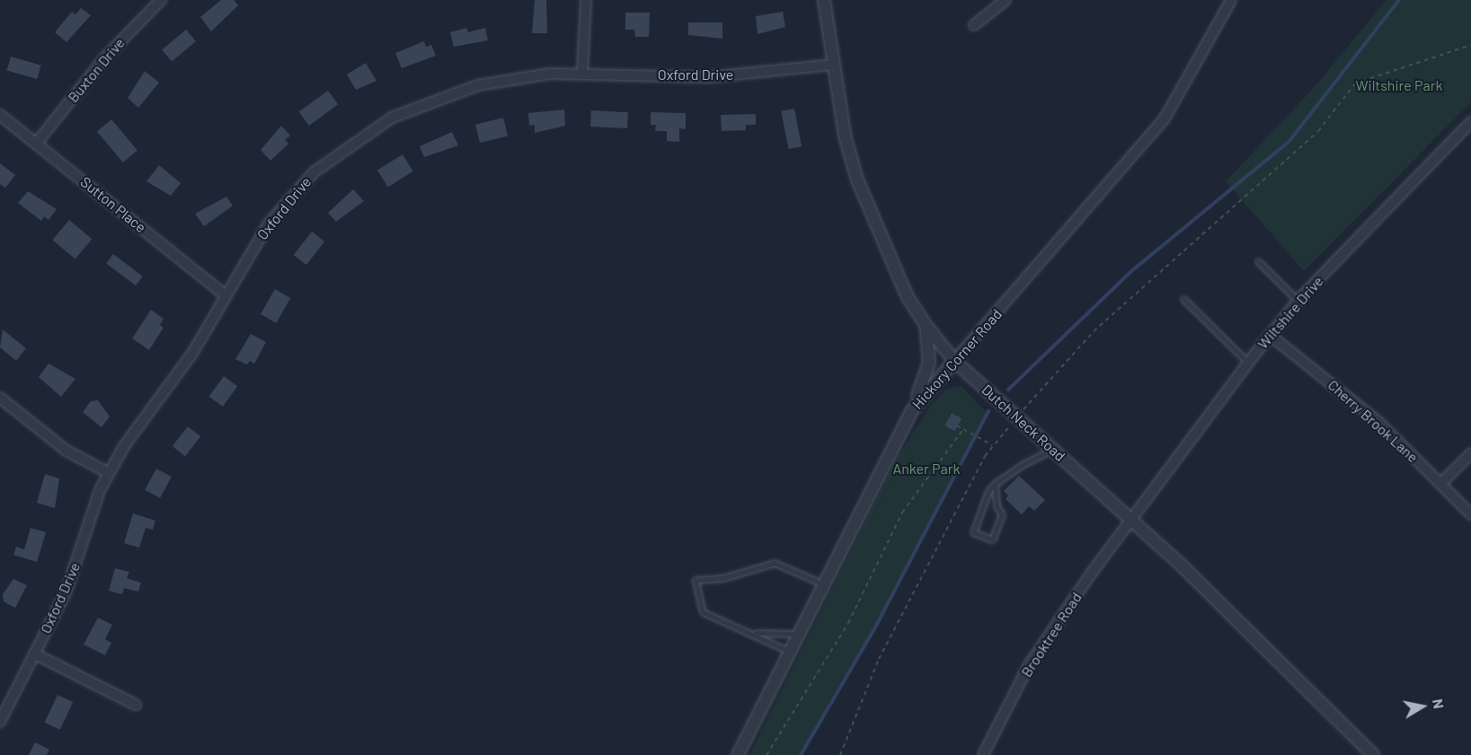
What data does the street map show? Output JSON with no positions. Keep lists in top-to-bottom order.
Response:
{
  "streets": {
    "street": [
      "Buxton Drive",
      "Oxford Drive",
      "Sutton Place",
      "Wiltshire Drive",
      "Hickory Corner Road",
      "Cherry Brook Lane",
      "Dutch Neck Road",
      "Brooktree Road"
    ]
  },
  "crossings": [
    ["Buxton Drive", "Sutton Place"],
    ["Oxford Drive", "Sutton Place"],
    ["Oxford Drive", "Dutch Neck Road"],
    ["Wiltshire Drive", "Cherry Brook Lane"],
    ["Wiltshire Drive", "Dutch Neck Road"],
    ["Wiltshire Drive", "Brooktree Road"],
    ["Hickory Corner Road", "Dutch Neck Road"],
    ["Dutch Neck Road", "Brooktree Road"]
  ],
  "parks": ["Wiltshire Park", "Anker Park"],
  "north": "right"
}
